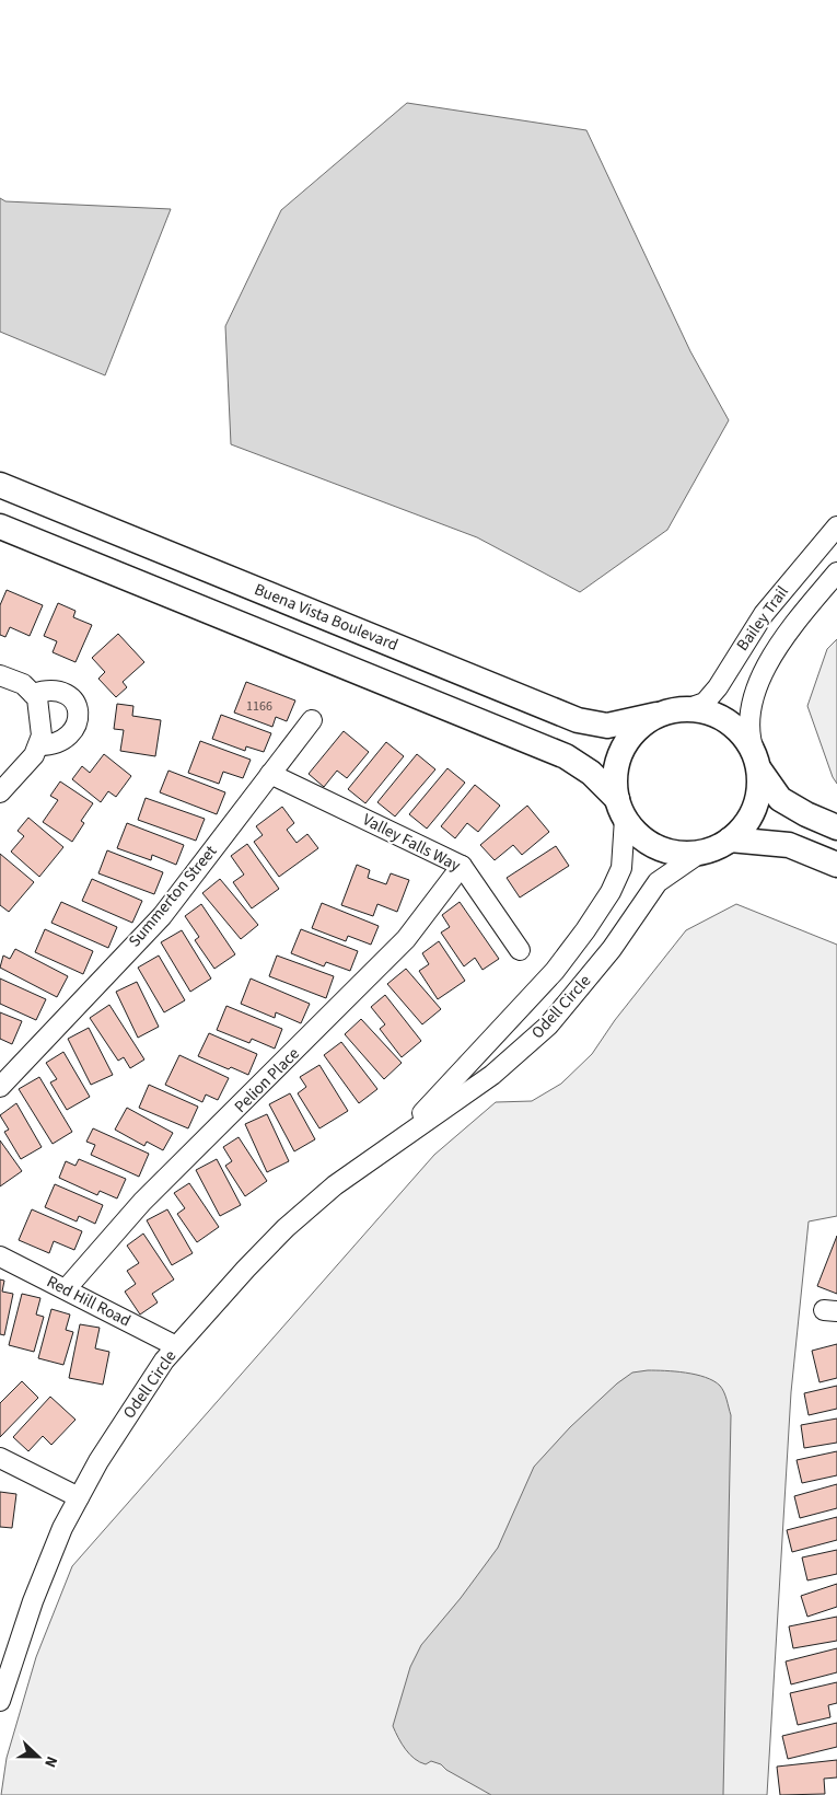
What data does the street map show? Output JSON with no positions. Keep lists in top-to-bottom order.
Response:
{
  "streets": {
    "main road": ["Buena Vista Boulevard"],
    "street": [
      "Bailey Trail",
      "Valley Falls Way",
      "Summerton Street",
      "Odell Circle",
      "Pelion Place",
      "Red Hill Road"
    ]
  },
  "crossings": [
    ["Buena Vista Boulevard", "Bailey Trail"],
    ["Buena Vista Boulevard", "Odell Circle"],
    ["Bailey Trail", "Odell Circle"],
    ["Valley Falls Way", "Summerton Street"],
    ["Valley Falls Way", "Pelion Place"],
    ["Odell Circle", "Red Hill Road"],
    ["Pelion Place", "Red Hill Road"]
  ],
  "house_numbers": ["1166"],
  "north": "right"
}
